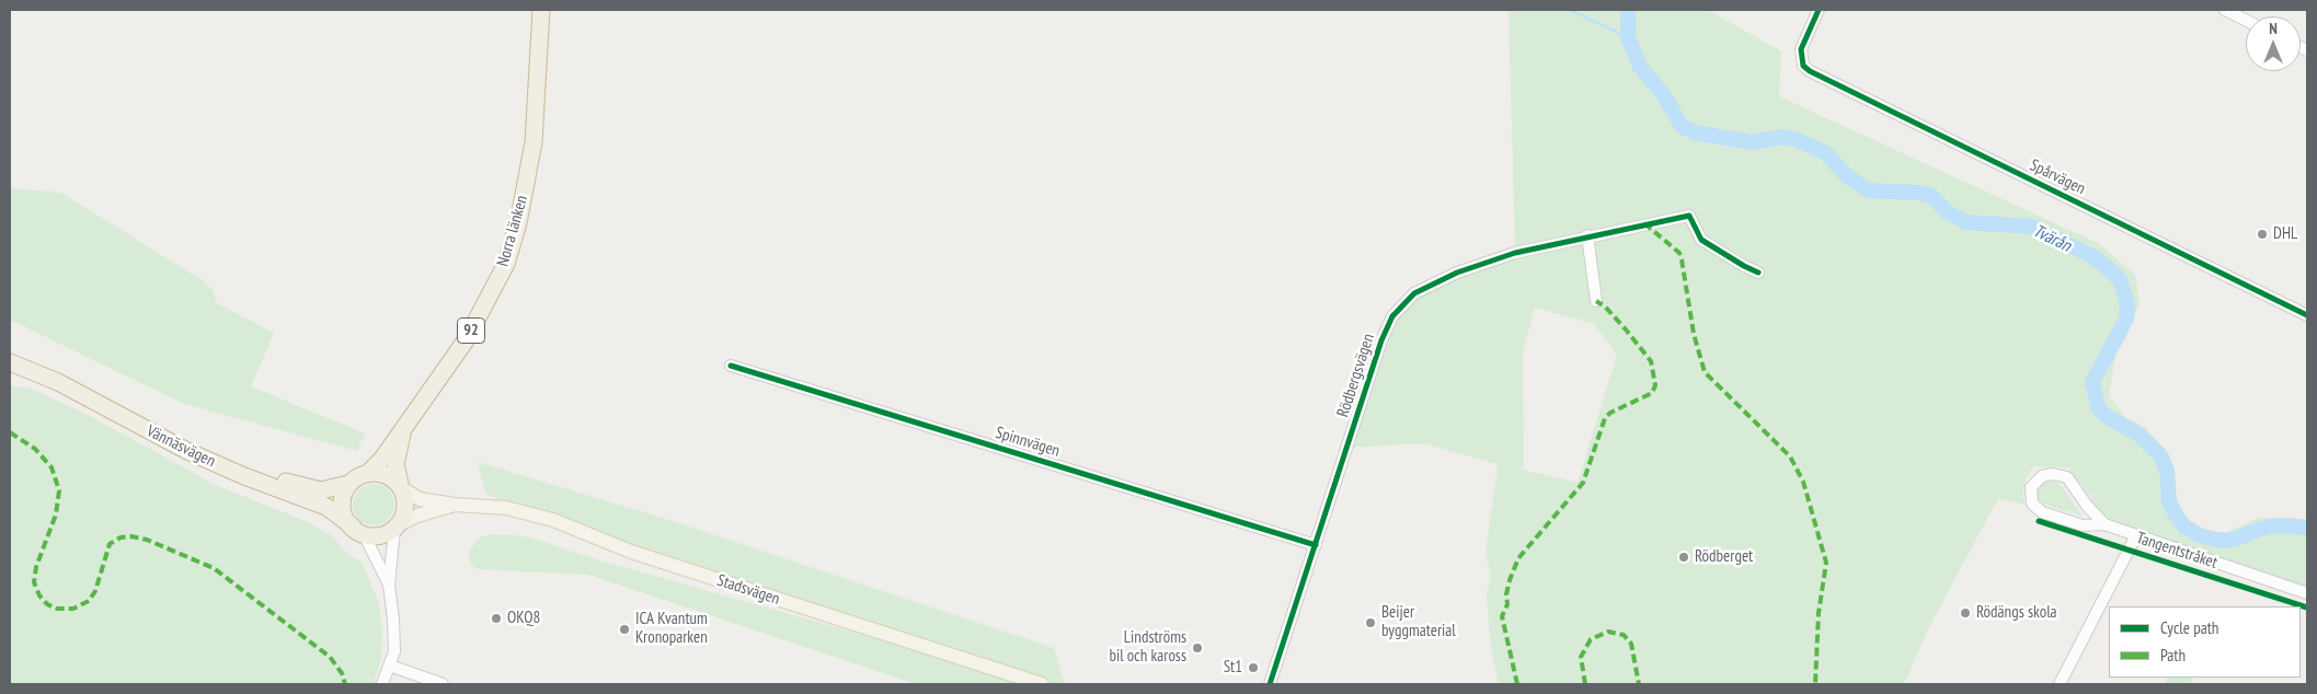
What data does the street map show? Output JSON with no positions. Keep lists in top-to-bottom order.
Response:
{
  "streets": {
    "highway": ["Norra länken", "92", "Vännäsvägen"],
    "main road": ["Stadsvägen"],
    "street": ["Spårvägen", "Rödbergsvägen", "Spinnvägen"],
    "cycle path": ["Tangentstråket"]
  },
  "crossings": [
    ["Norra länken", "92"],
    ["Norra länken", "Vännäsvägen"],
    ["Norra länken", "Stadsvägen"],
    ["92", "Vännäsvägen"],
    ["92", "Stadsvägen"],
    ["Rödbergsvägen", "Spinnvägen"],
    ["Vännäsvägen", "Stadsvägen"]
  ],
  "water": ["Tvärån"],
  "places": [
    "DHL",
    "Rödberget",
    "Rödängs skola",
    "OKQ8",
    "Beijer byggmaterial",
    "ICA Kvantum Kronoparken",
    "Lindströms bil och kaross",
    "St1"
  ],
  "legend": ["Cycle path", "Path"],
  "north": "top"
}
